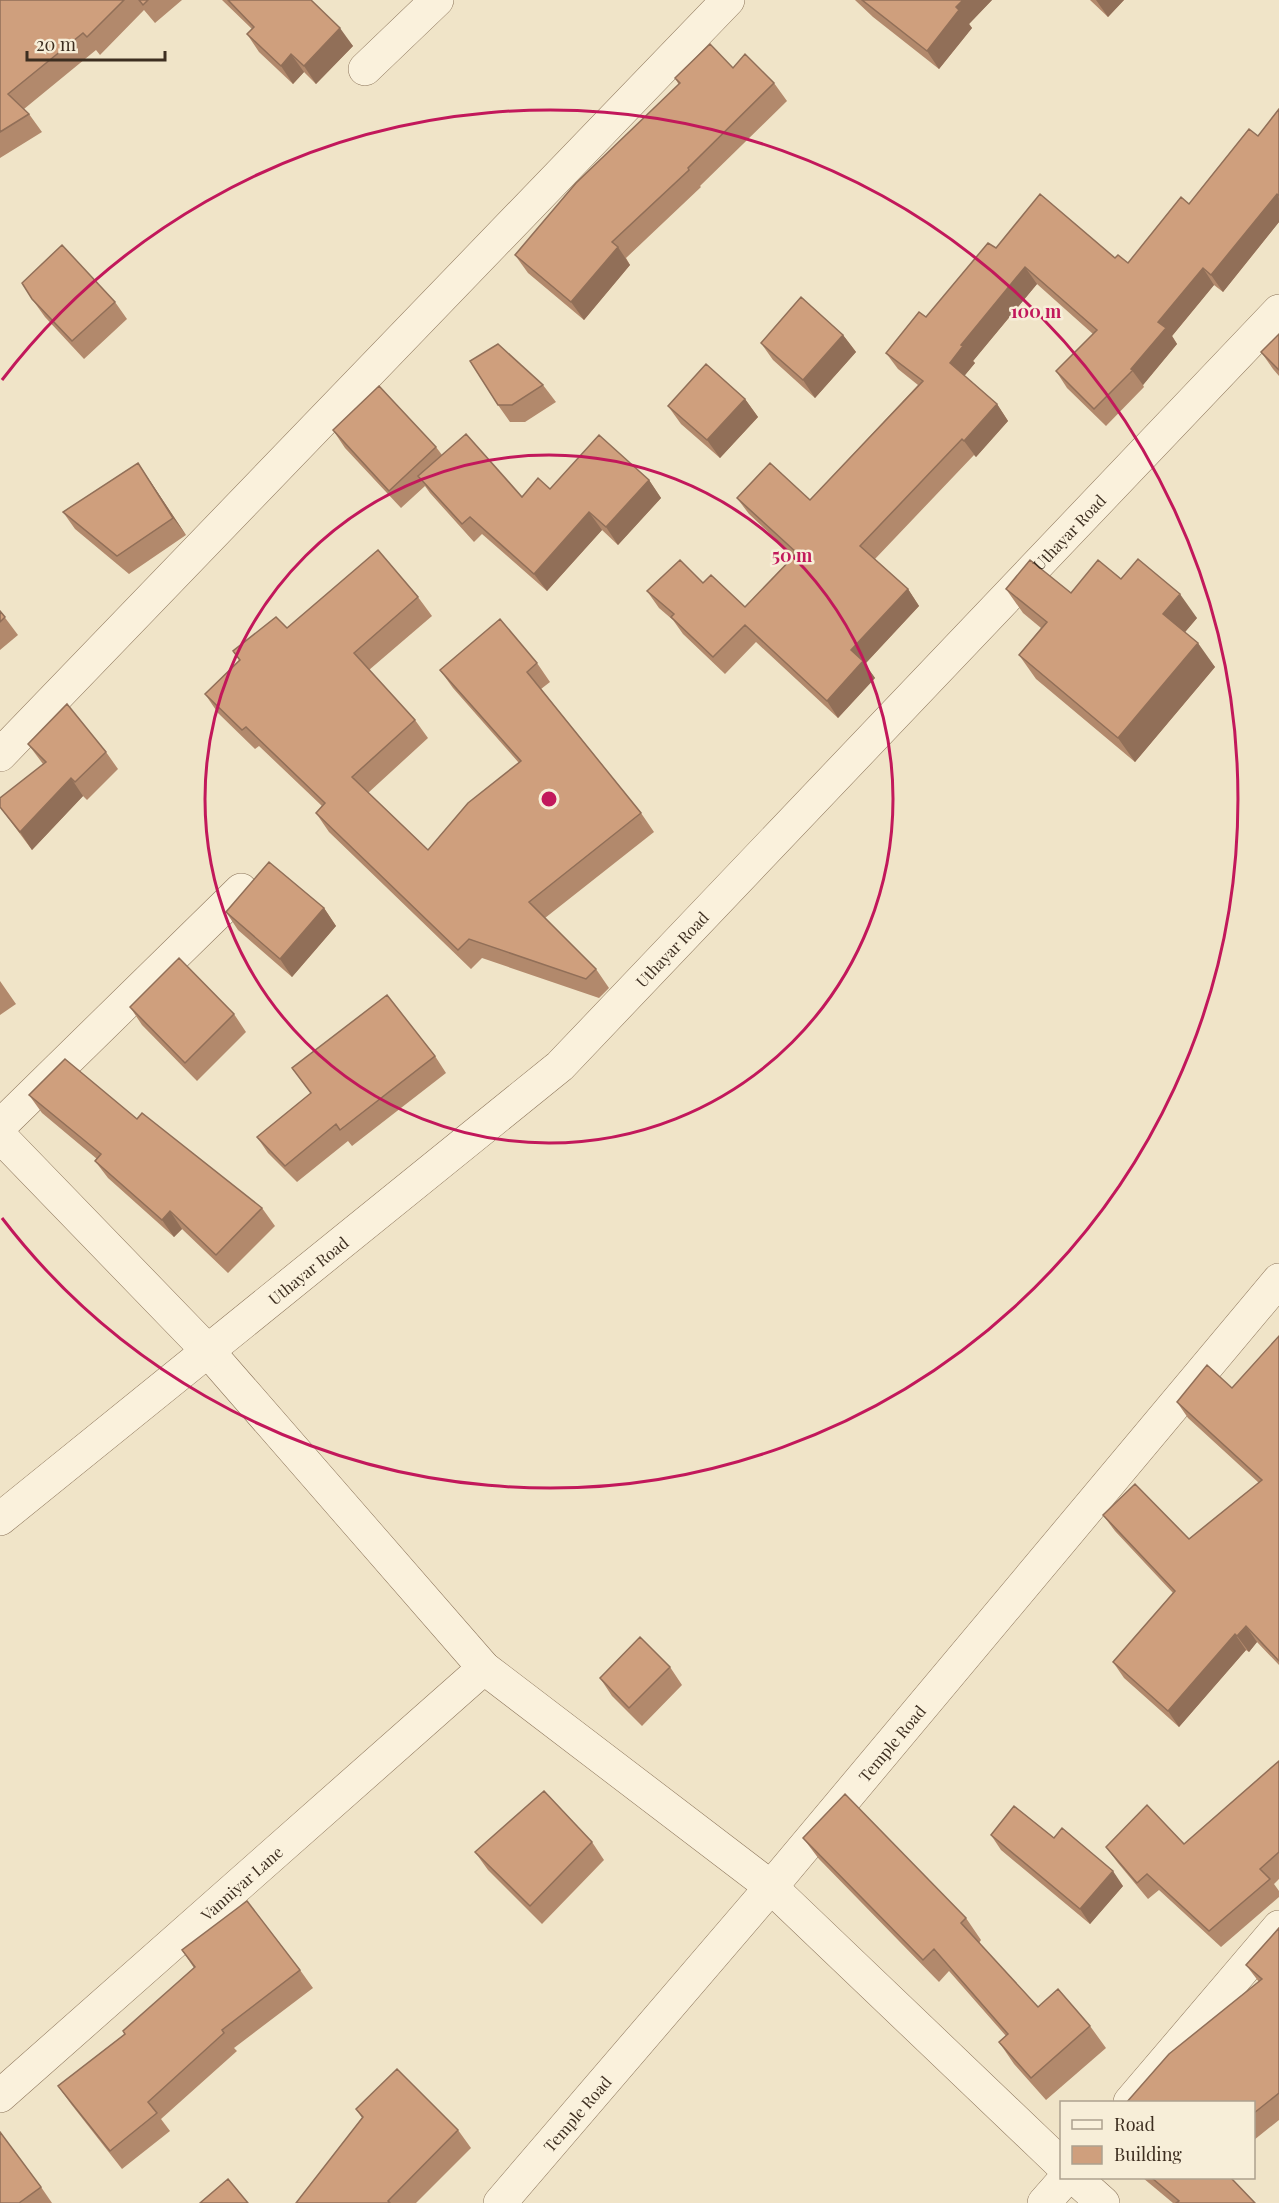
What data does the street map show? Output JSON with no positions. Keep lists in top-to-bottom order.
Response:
{
  "streets": {
    "street": ["Uthayar Road", "Temple Road", "Vanniyar Lane"]
  },
  "legend": ["Road", "Building"],
  "scale_bar": "20 m",
  "rings": ["100 m", "50 m"]
}
